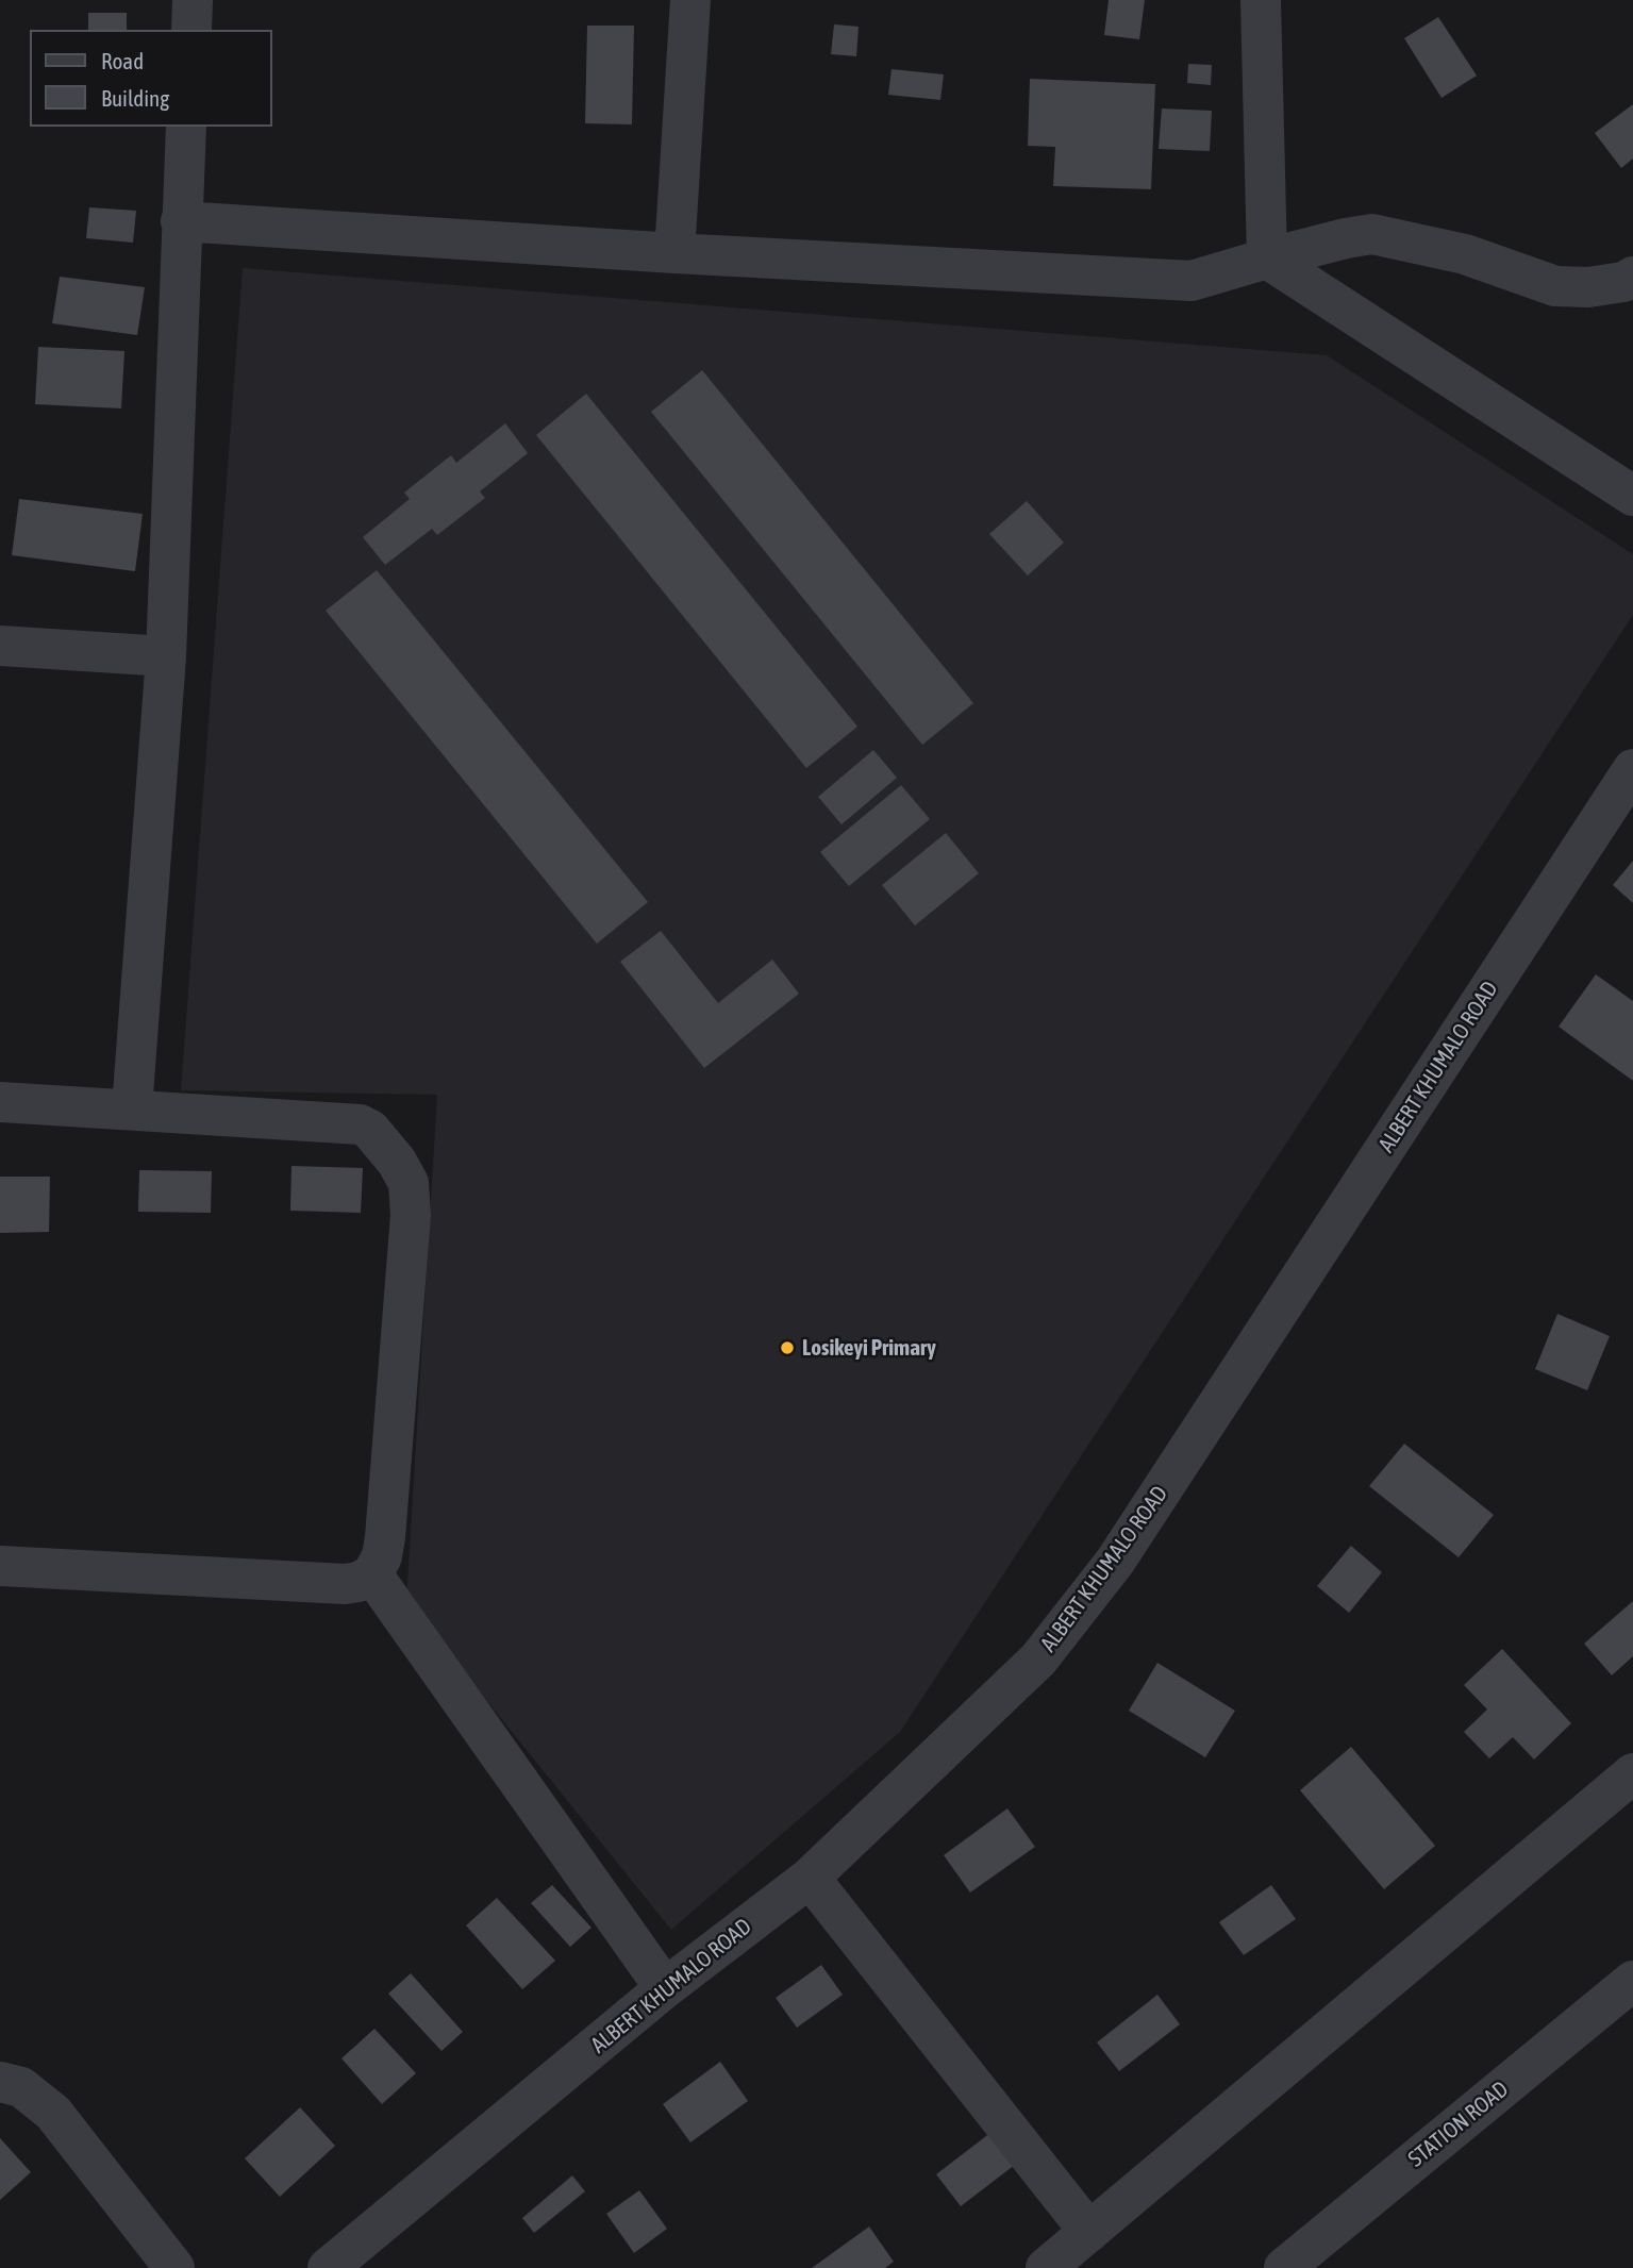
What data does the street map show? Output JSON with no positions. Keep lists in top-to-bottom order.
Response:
{
  "streets": {
    "street": ["ALBERT KHUMALO ROAD", "STATION ROAD"]
  },
  "places": ["Losikeyi Primary"],
  "legend": ["Road", "Building"]
}
